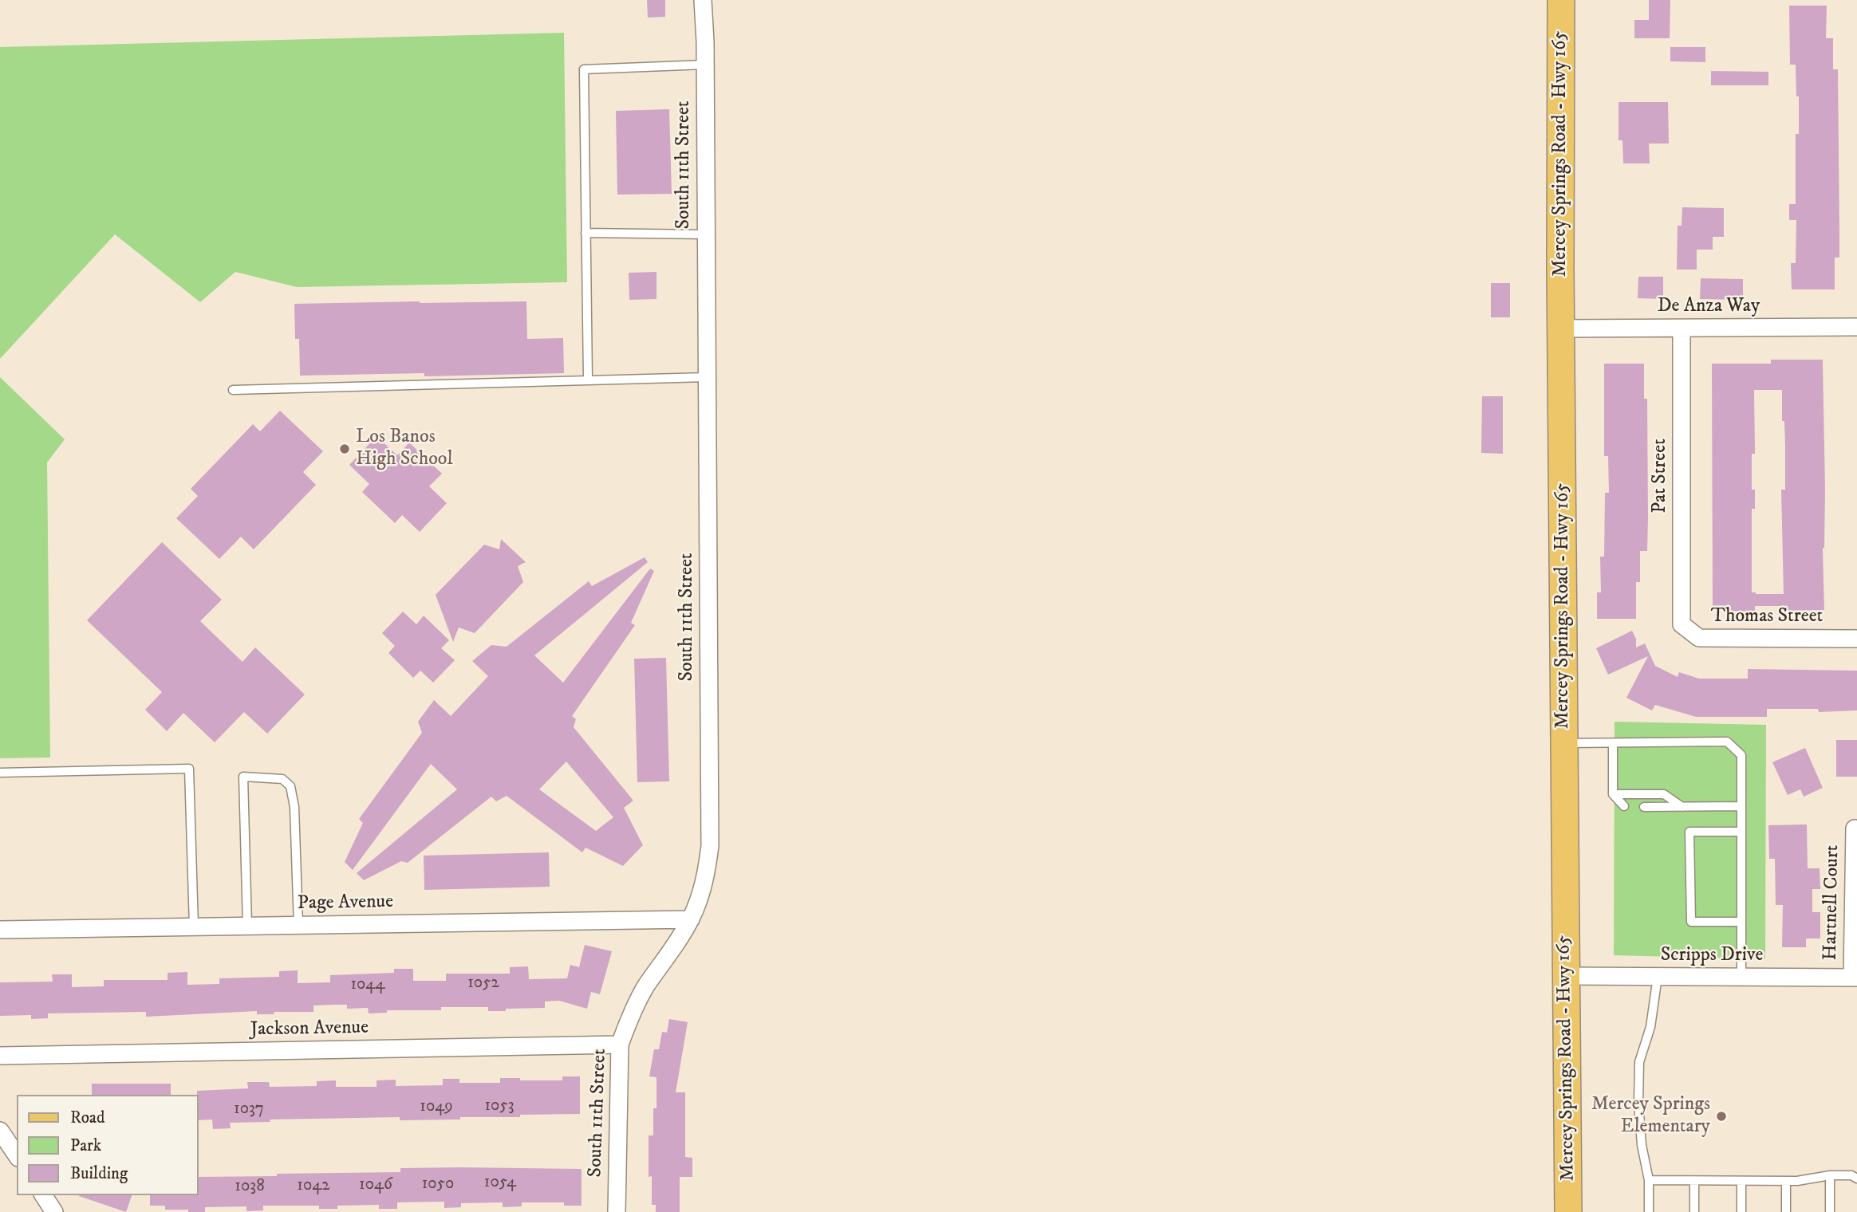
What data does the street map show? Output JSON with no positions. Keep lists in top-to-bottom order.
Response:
{
  "streets": {
    "main road": ["Mercey Springs Road - Hwy 165"],
    "street": [
      "South 11th Street",
      "De Anza Way",
      "Pat Street",
      "Thomas Street",
      "Hartnell Court",
      "Page Avenue",
      "Scripps Drive",
      "Jackson Avenue"
    ]
  },
  "crossings": [
    ["Mercey Springs Road - Hwy 165", "De Anza Way"],
    ["Mercey Springs Road - Hwy 165", "Scripps Drive"],
    ["South 11th Street", "Page Avenue"],
    ["South 11th Street", "Jackson Avenue"],
    ["De Anza Way", "Pat Street"],
    ["Pat Street", "Thomas Street"],
    ["Hartnell Court", "Scripps Drive"]
  ],
  "places": ["Los Banos High School", "Mercey Springs Elementary"],
  "house_numbers": [
    "1052",
    "1044",
    "1053",
    "1049",
    "1037",
    "1054",
    "1050",
    "1046",
    "1042",
    "1038"
  ],
  "legend": ["Road", "Park", "Building"]
}
